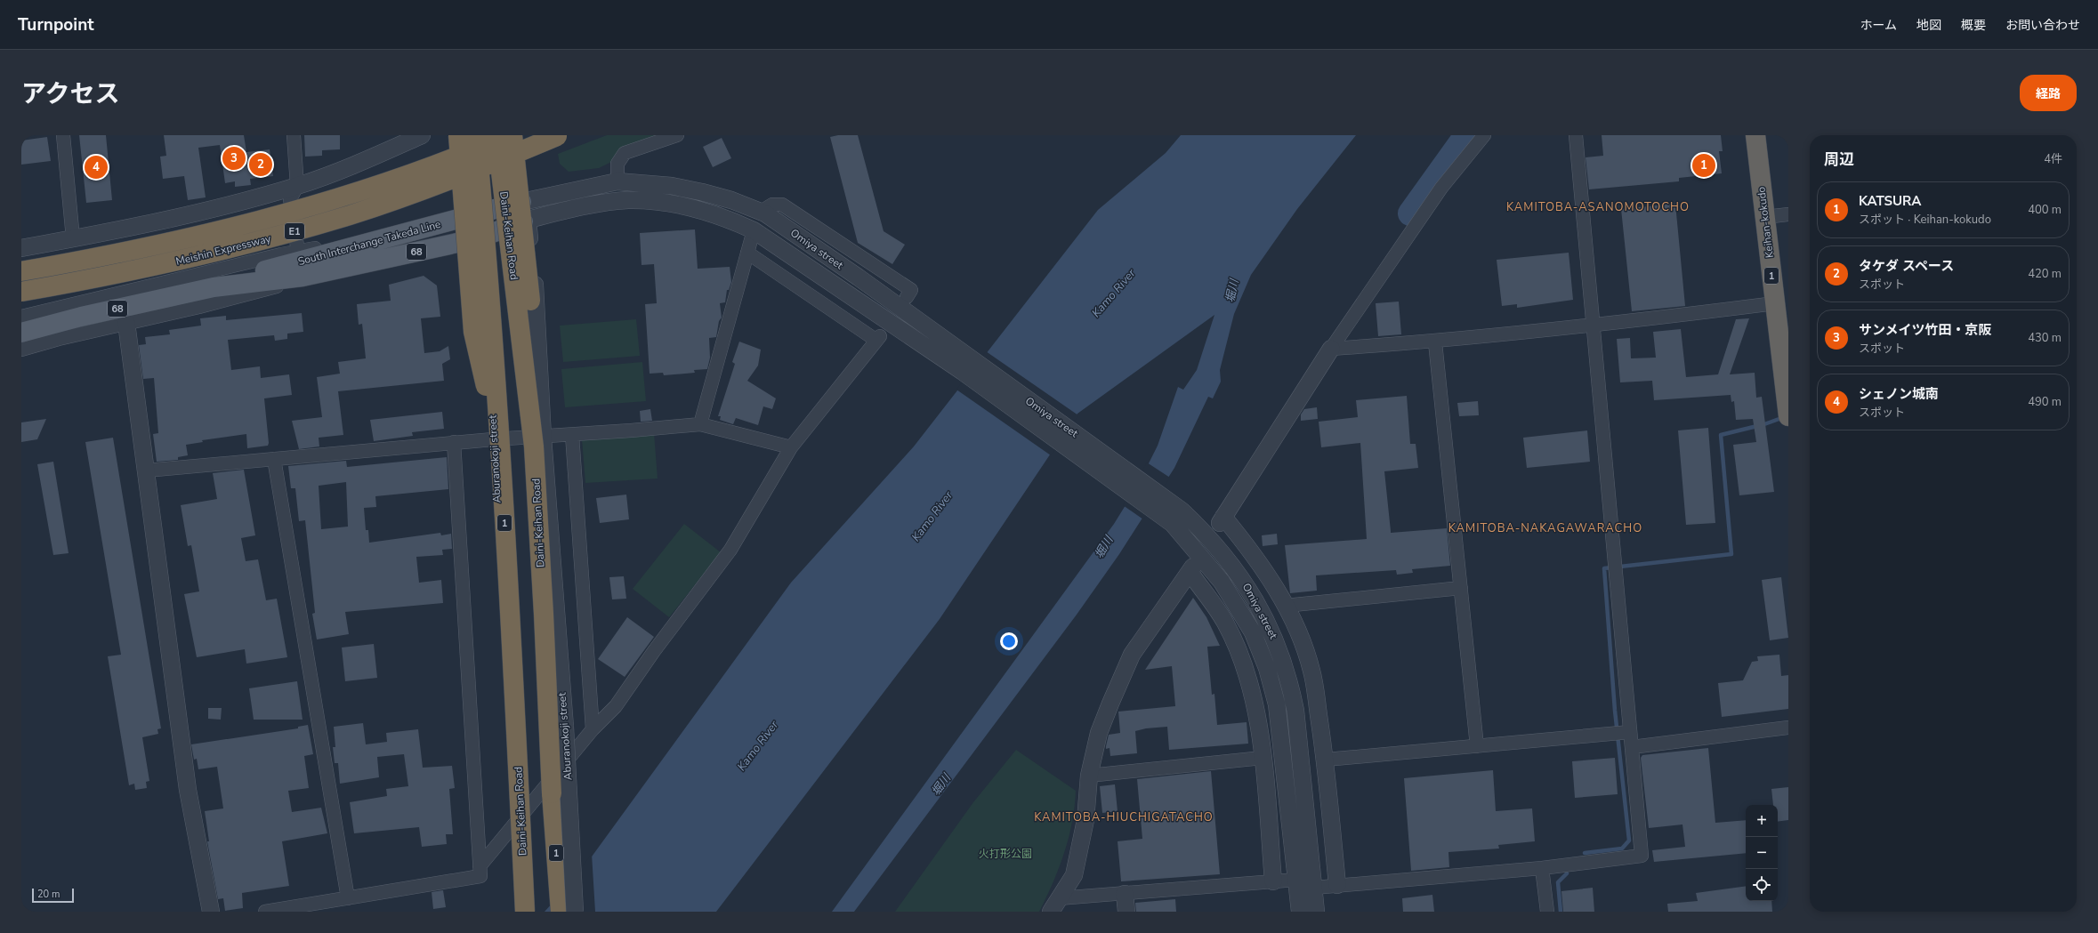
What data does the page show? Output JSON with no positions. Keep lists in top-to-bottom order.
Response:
{
  "streets": {
    "highway": [
      "Keihan-kokudo",
      "E1",
      "Daini-Keihan Road",
      "Meishin Expressway",
      "1"
    ],
    "main road": ["South Interchange Takeda Line", "68", "Aburanokoji street"],
    "street": ["Omiya street"]
  },
  "crossings": [
    ["Daini-Keihan Road", "Aburanokoji street"],
    ["South Interchange Takeda Line", "Omiya street"],
    ["South Interchange Takeda Line", "Aburanokoji street"],
    ["Omiya street", "Aburanokoji street"]
  ],
  "districts": ["KAMITOBA-ASANOMOTOCHO", "KAMITOBA-NAKAGAWARACHO", "KAMITOBA-HIUCHIGATACHO"],
  "water": ["堀川", "Kamo River"],
  "parks": ["火打形公園"],
  "scale_bar": "20 m",
  "page": {
    "header": "Turnpoint",
    "nav": [
      "ホーム",
      "地図",
      "概要",
      "お問い合わせ"
    ],
    "title": "アクセス",
    "buttons": "経路",
    "heading": ["周辺", "4件"],
    "pins": [
      "3",
      "2",
      "1",
      "4"
    ],
    "list": [
      {
        "mark": "1",
        "name": "KATSURA",
        "note": "スポット · Keihan-kokudo",
        "value": "400 m"
      },
      {
        "mark": "2",
        "name": "タケダ スペース",
        "note": "スポット",
        "value": "420 m"
      },
      {
        "mark": "3",
        "name": "サンメイツ竹田・京阪",
        "note": "スポット",
        "value": "430 m"
      },
      {
        "mark": "4",
        "name": "シェノン城南",
        "note": "スポット",
        "value": "490 m"
      }
    ],
    "map_buttons": ["+", "−"],
    "scale": "20 m"
  }
}
